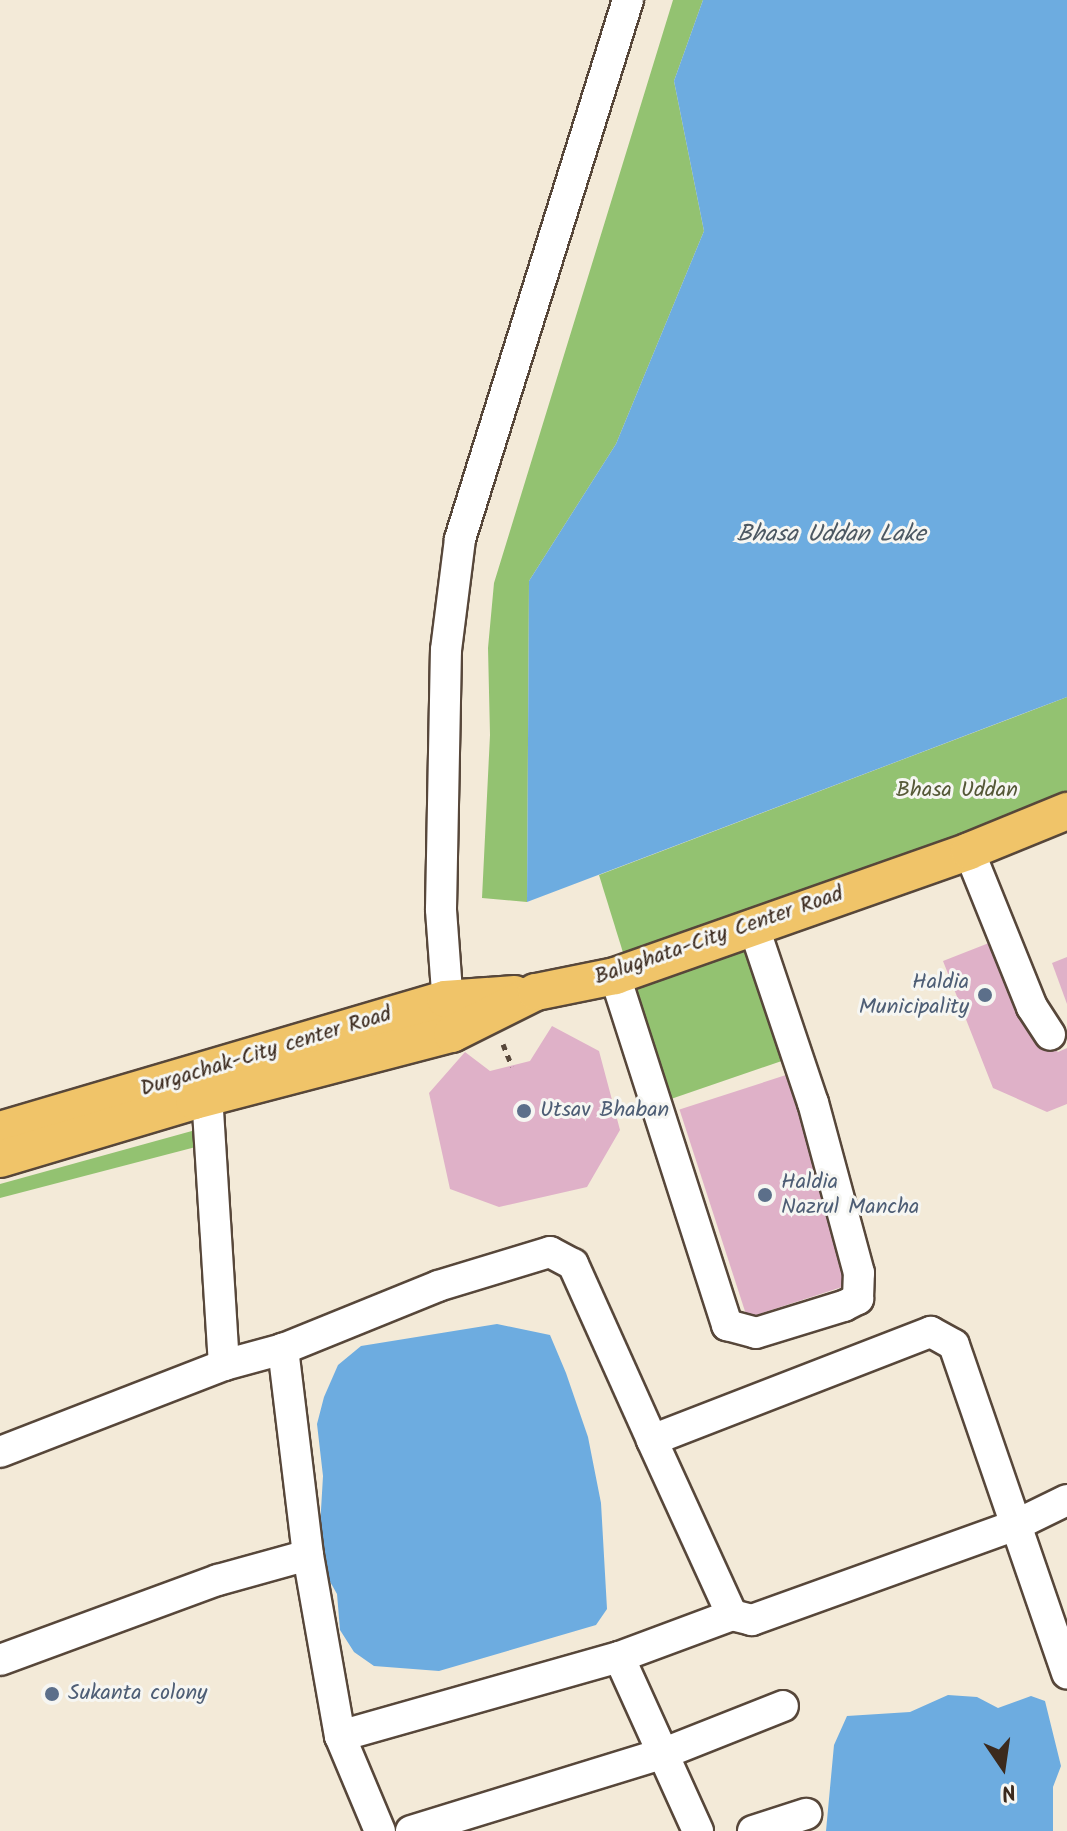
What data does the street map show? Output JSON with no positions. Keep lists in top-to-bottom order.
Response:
{
  "streets": {
    "main road": ["Balughata-City Center Road", "Durgachak-City center Road"]
  },
  "crossings": [
    ["Balughata-City Center Road", "Durgachak-City center Road"]
  ],
  "water": ["Bhasa Uddan Lake"],
  "parks": ["Bhasa Uddan"],
  "places": [
    "Haldia Municipality",
    "Utsav Bhaban",
    "Haldia Nazrul Mancha",
    "Sukanta colony"
  ],
  "north": "bottom"
}
